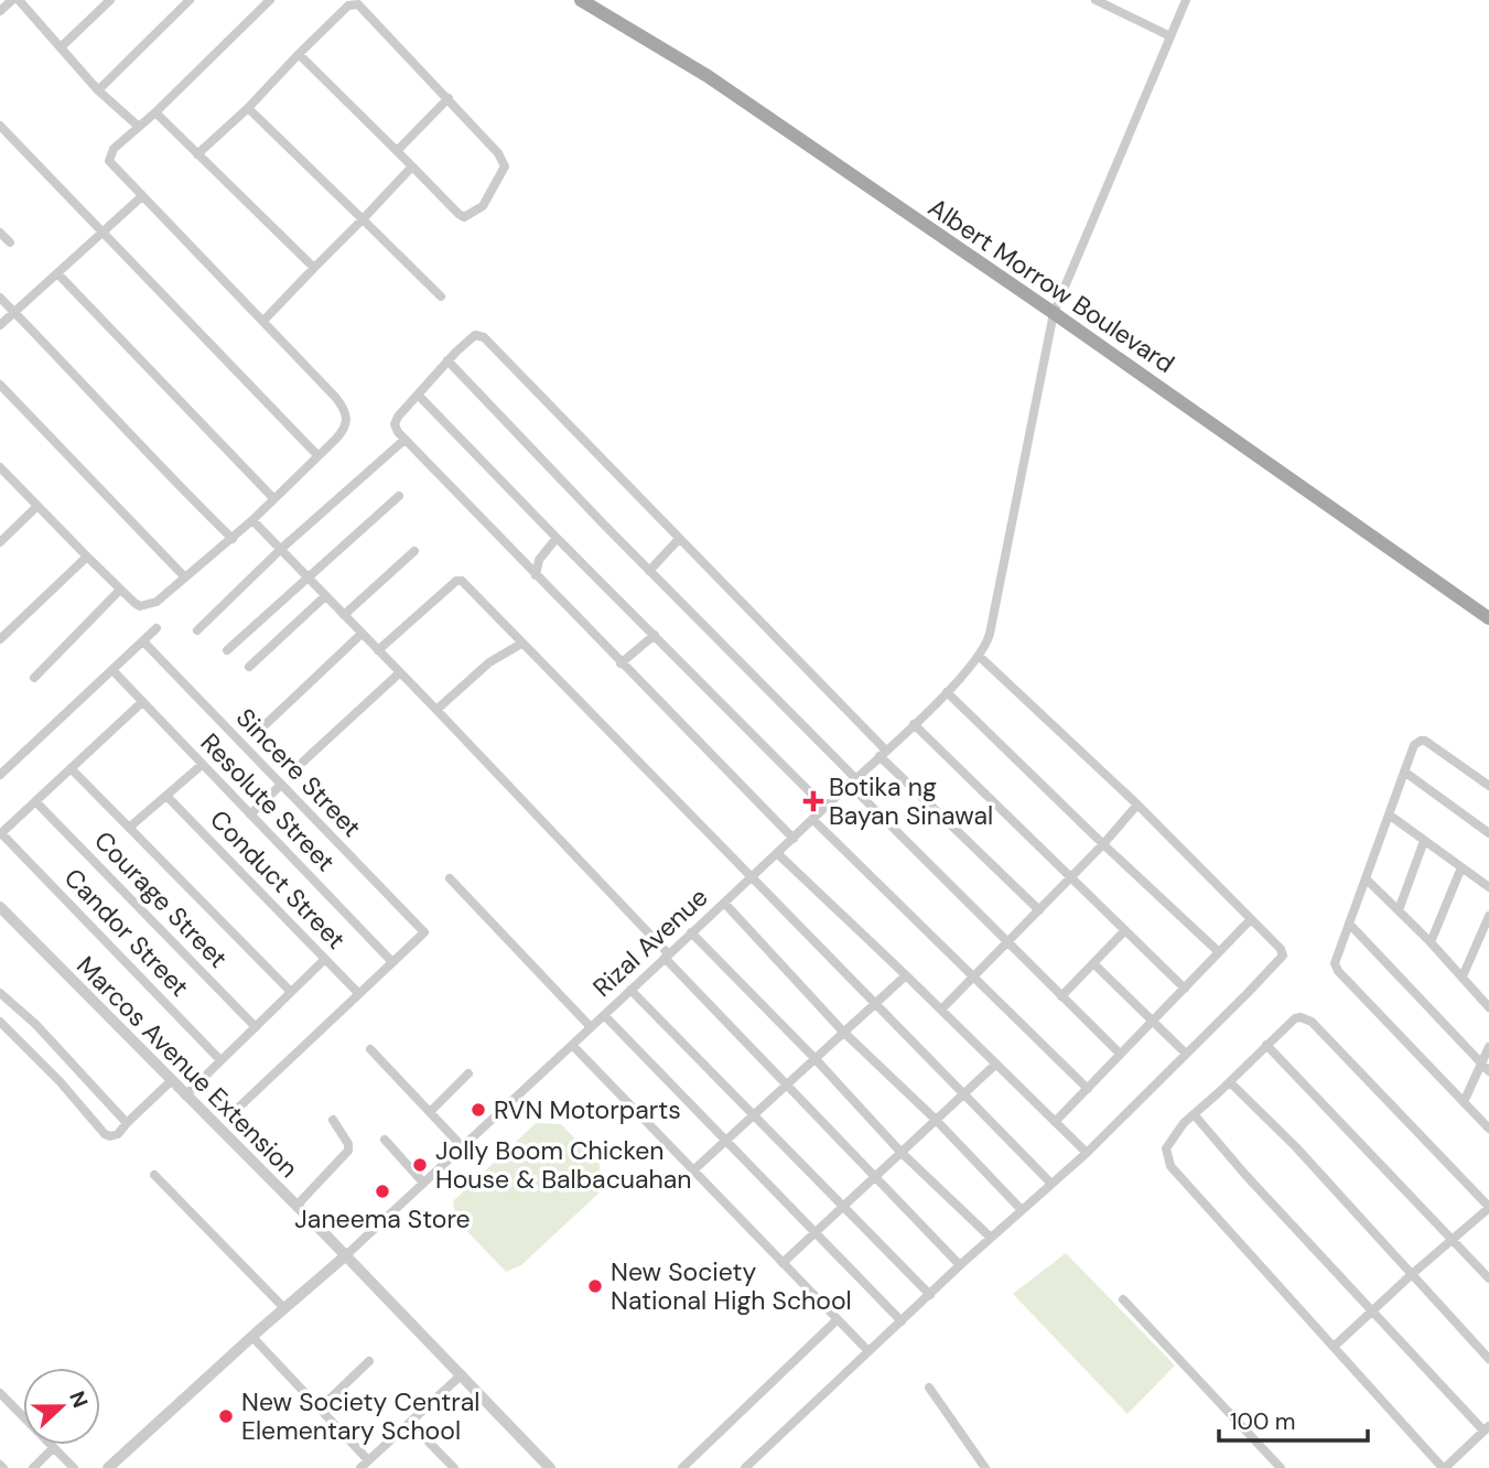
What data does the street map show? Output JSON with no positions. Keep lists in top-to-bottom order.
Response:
{
  "streets": {
    "main road": ["Albert Morrow Boulevard"],
    "street": [
      "Sincere Street",
      "Resolute Street",
      "Conduct Street",
      "Courage Street",
      "Candor Street",
      "Rizal Avenue",
      "Marcos Avenue Extension"
    ]
  },
  "crossings": [
    ["Sincere Street", "Resolute Street"],
    ["Rizal Avenue", "Marcos Avenue Extension"]
  ],
  "places": {
    "health": ["Botika ng Bayan Sinawal"],
    "other": [
      "RVN Motorparts",
      "Jolly Boom Chicken House & Balbacuahan",
      "Janeema Store",
      "New Society National High School",
      "New Society Central Elementary School"
    ]
  },
  "scale_bar": "100 m",
  "north": "right"
}
